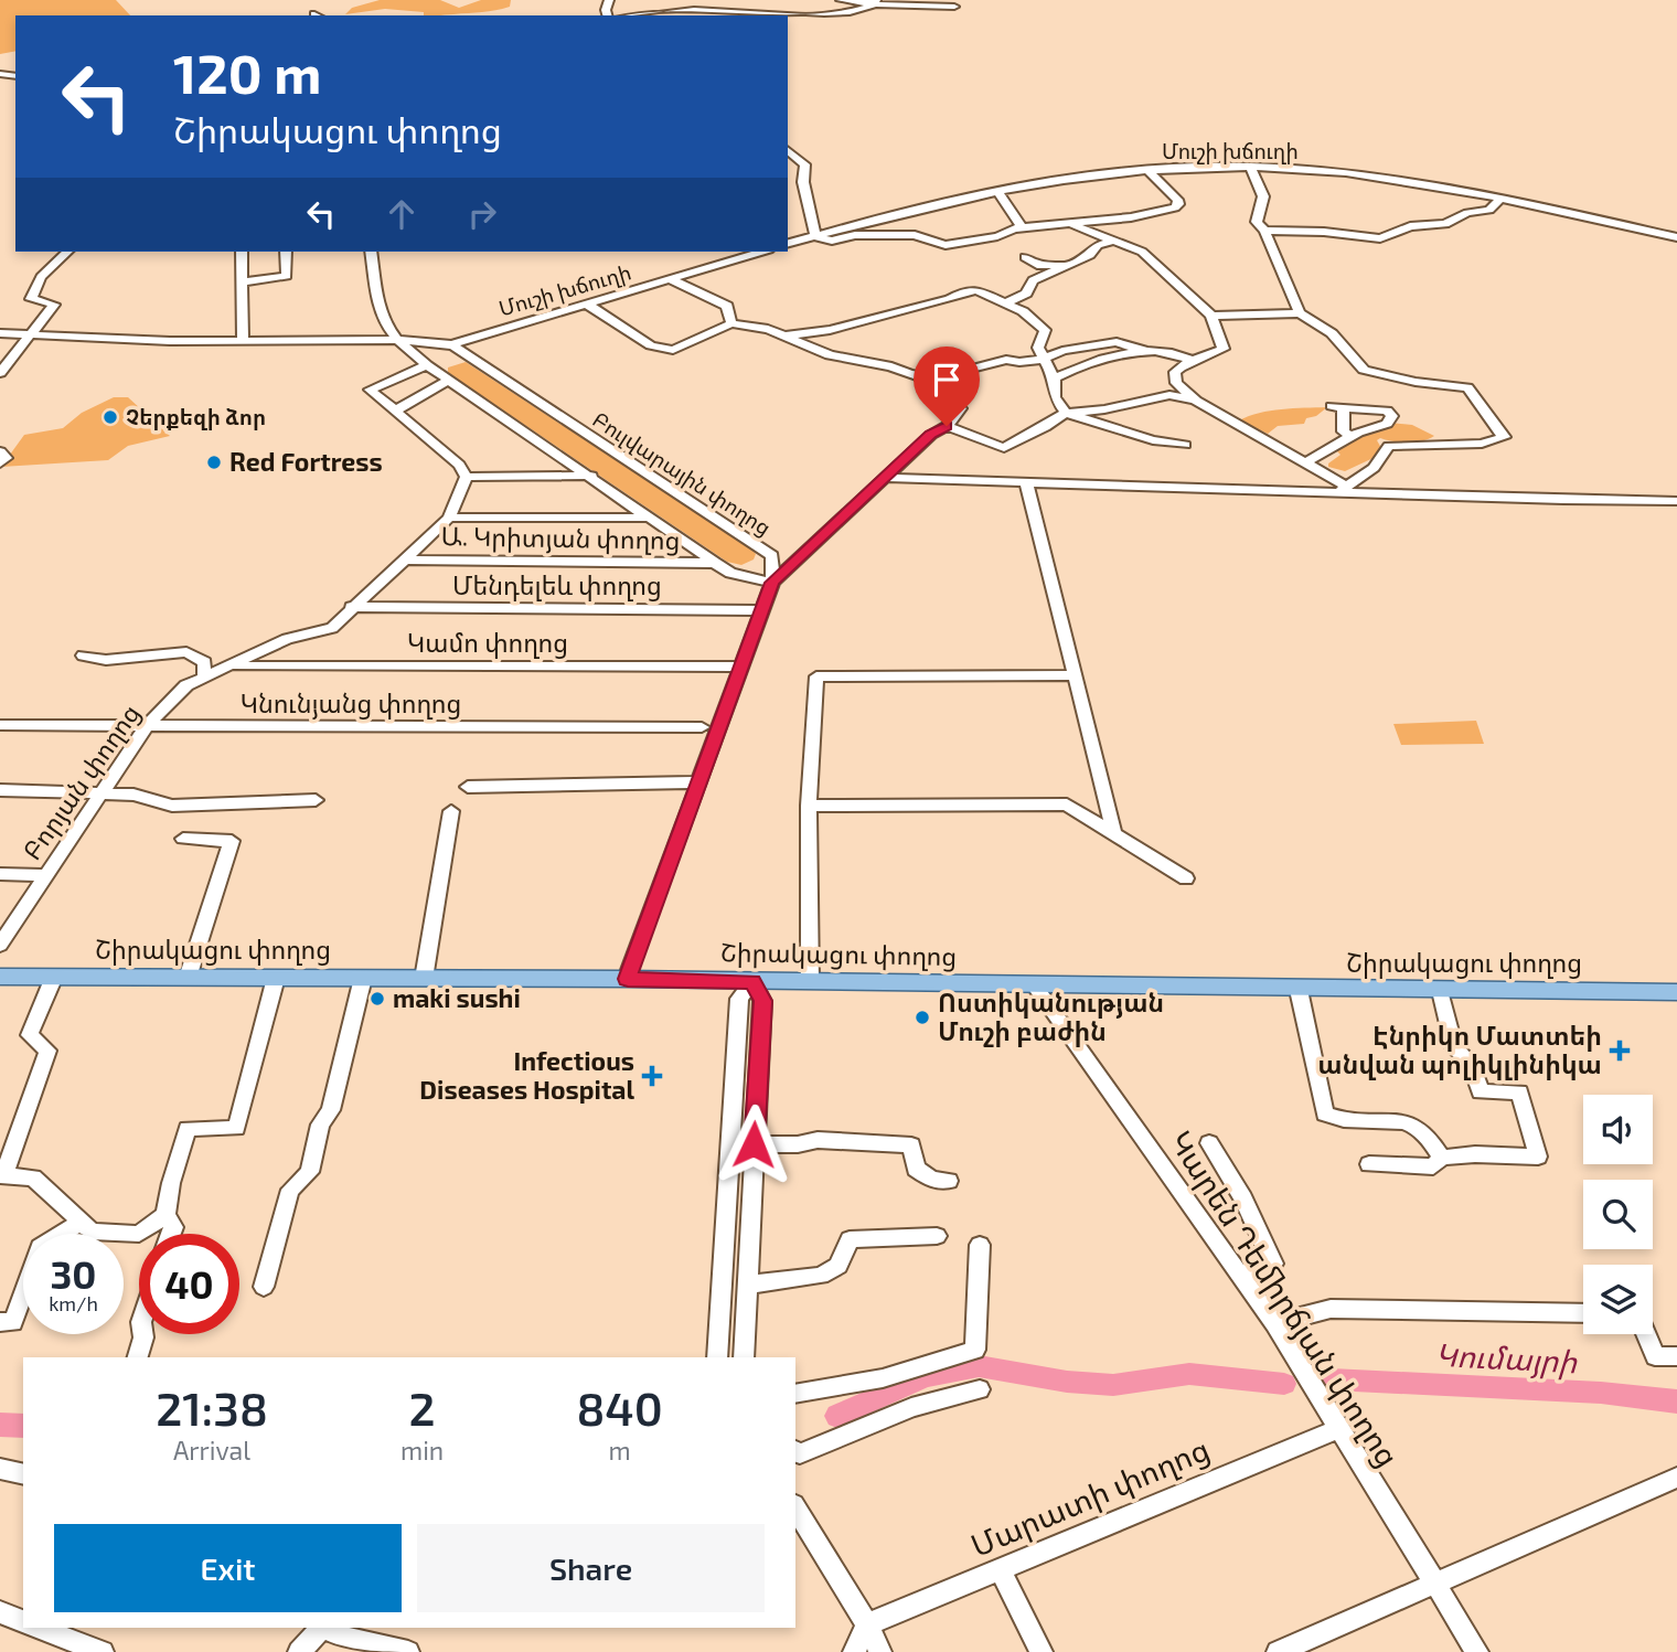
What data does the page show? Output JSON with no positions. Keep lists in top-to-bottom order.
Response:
{
  "streets": {
    "main road": ["Շիրակացու փողոց"],
    "street": [
      "Մուշի խճուղի",
      "Բուլվարային փողոց",
      "Ա. Կրիտյան փողոց",
      "Մենդելեև փողոց",
      "Կամո փողոց",
      "Կնունյանց փողոց",
      "Բորյան փողոց",
      "Կարեն Դեմիրճյան փողոց",
      "Մարատի փողոց"
    ]
  },
  "crossings": [
    ["Մուշի խճուղի", "Բուլվարային փողոց"],
    ["Ա. Կրիտյան փողոց", "Բորյան փողոց"],
    ["Մենդելեև փողոց", "Բորյան փողոց"],
    ["Կամո փողոց", "Բորյան փողոց"],
    ["Կնունյանց փողոց", "Բորյան փողոց"],
    ["Շիրակացու փողոց", "Կարեն Դեմիրճյան փողոց"],
    ["Կարեն Դեմիրճյան փողոց", "Մարատի փողոց"]
  ],
  "water": ["Կումայրի"],
  "places": {
    "other": [
      "Չերքեզի ձոր",
      "Red Fortress",
      "maki sushi",
      "Ոստիկանության Մուշի բաժին"
    ],
    "health": ["Էնրիկո Մատտեի անվան պոլիկլինիկա", "Infectious Diseases Hospital"]
  },
  "page": {
    "turn": ["120 m", "Շիրակացու փողոց"],
    "speed": "30 km/h",
    "limit": "40",
    "eta": [
      "21:38",
      "Arrival",
      "2",
      "min",
      "840",
      "m"
    ],
    "buttons": ["Exit", "Share"]
  }
}
